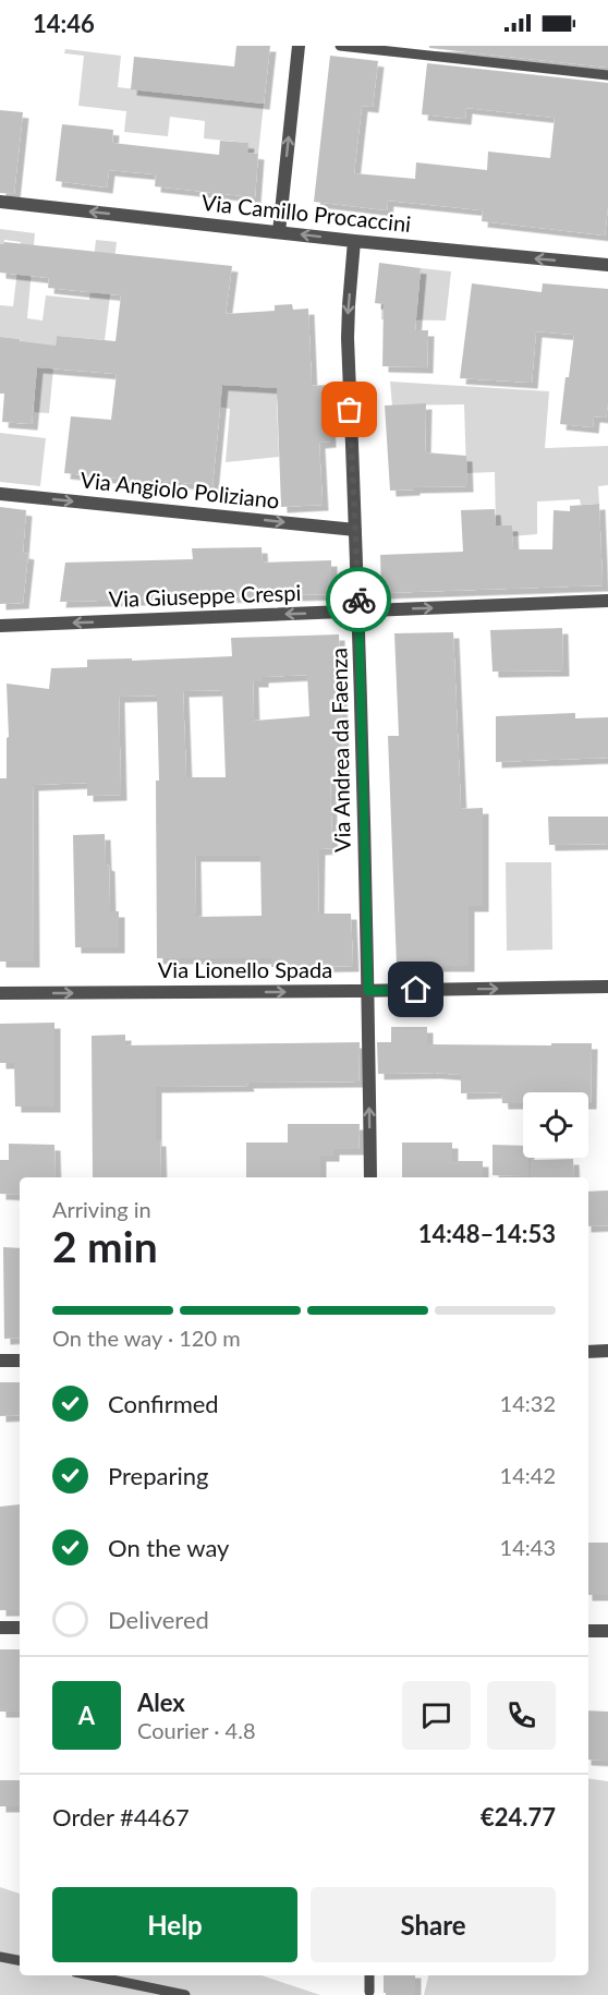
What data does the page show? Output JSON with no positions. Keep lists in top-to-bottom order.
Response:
{
  "streets": {
    "street": [
      "Via Camillo Procaccini",
      "Via Angiolo Poliziano",
      "Via Giuseppe Crespi",
      "Via Andrea da Faenza",
      "Via Lionello Spada"
    ]
  },
  "crossings": [
    ["Via Camillo Procaccini", "Via Andrea da Faenza"],
    ["Via Angiolo Poliziano", "Via Andrea da Faenza"],
    ["Via Giuseppe Crespi", "Via Andrea da Faenza"],
    ["Via Andrea da Faenza", "Via Lionello Spada"]
  ],
  "one_way": ["Via Camillo Procaccini", "Via Angiolo Poliziano", "Via Lionello Spada"],
  "page": {
    "status": "14:46",
    "heading": ["2 min", "Arriving in", "14:48–14:53"],
    "panel": [
      "Alex",
      "Courier · 4.8",
      "Order #4467",
      "€24.77"
    ],
    "bar": "On the way · 120 m",
    "list": [
      ["Confirmed", "14:32"],
      ["Preparing", "14:42"],
      ["On the way", "14:43"],
      "Delivered"
    ],
    "round": "A",
    "buttons": ["Help", "Share"]
  }
}
